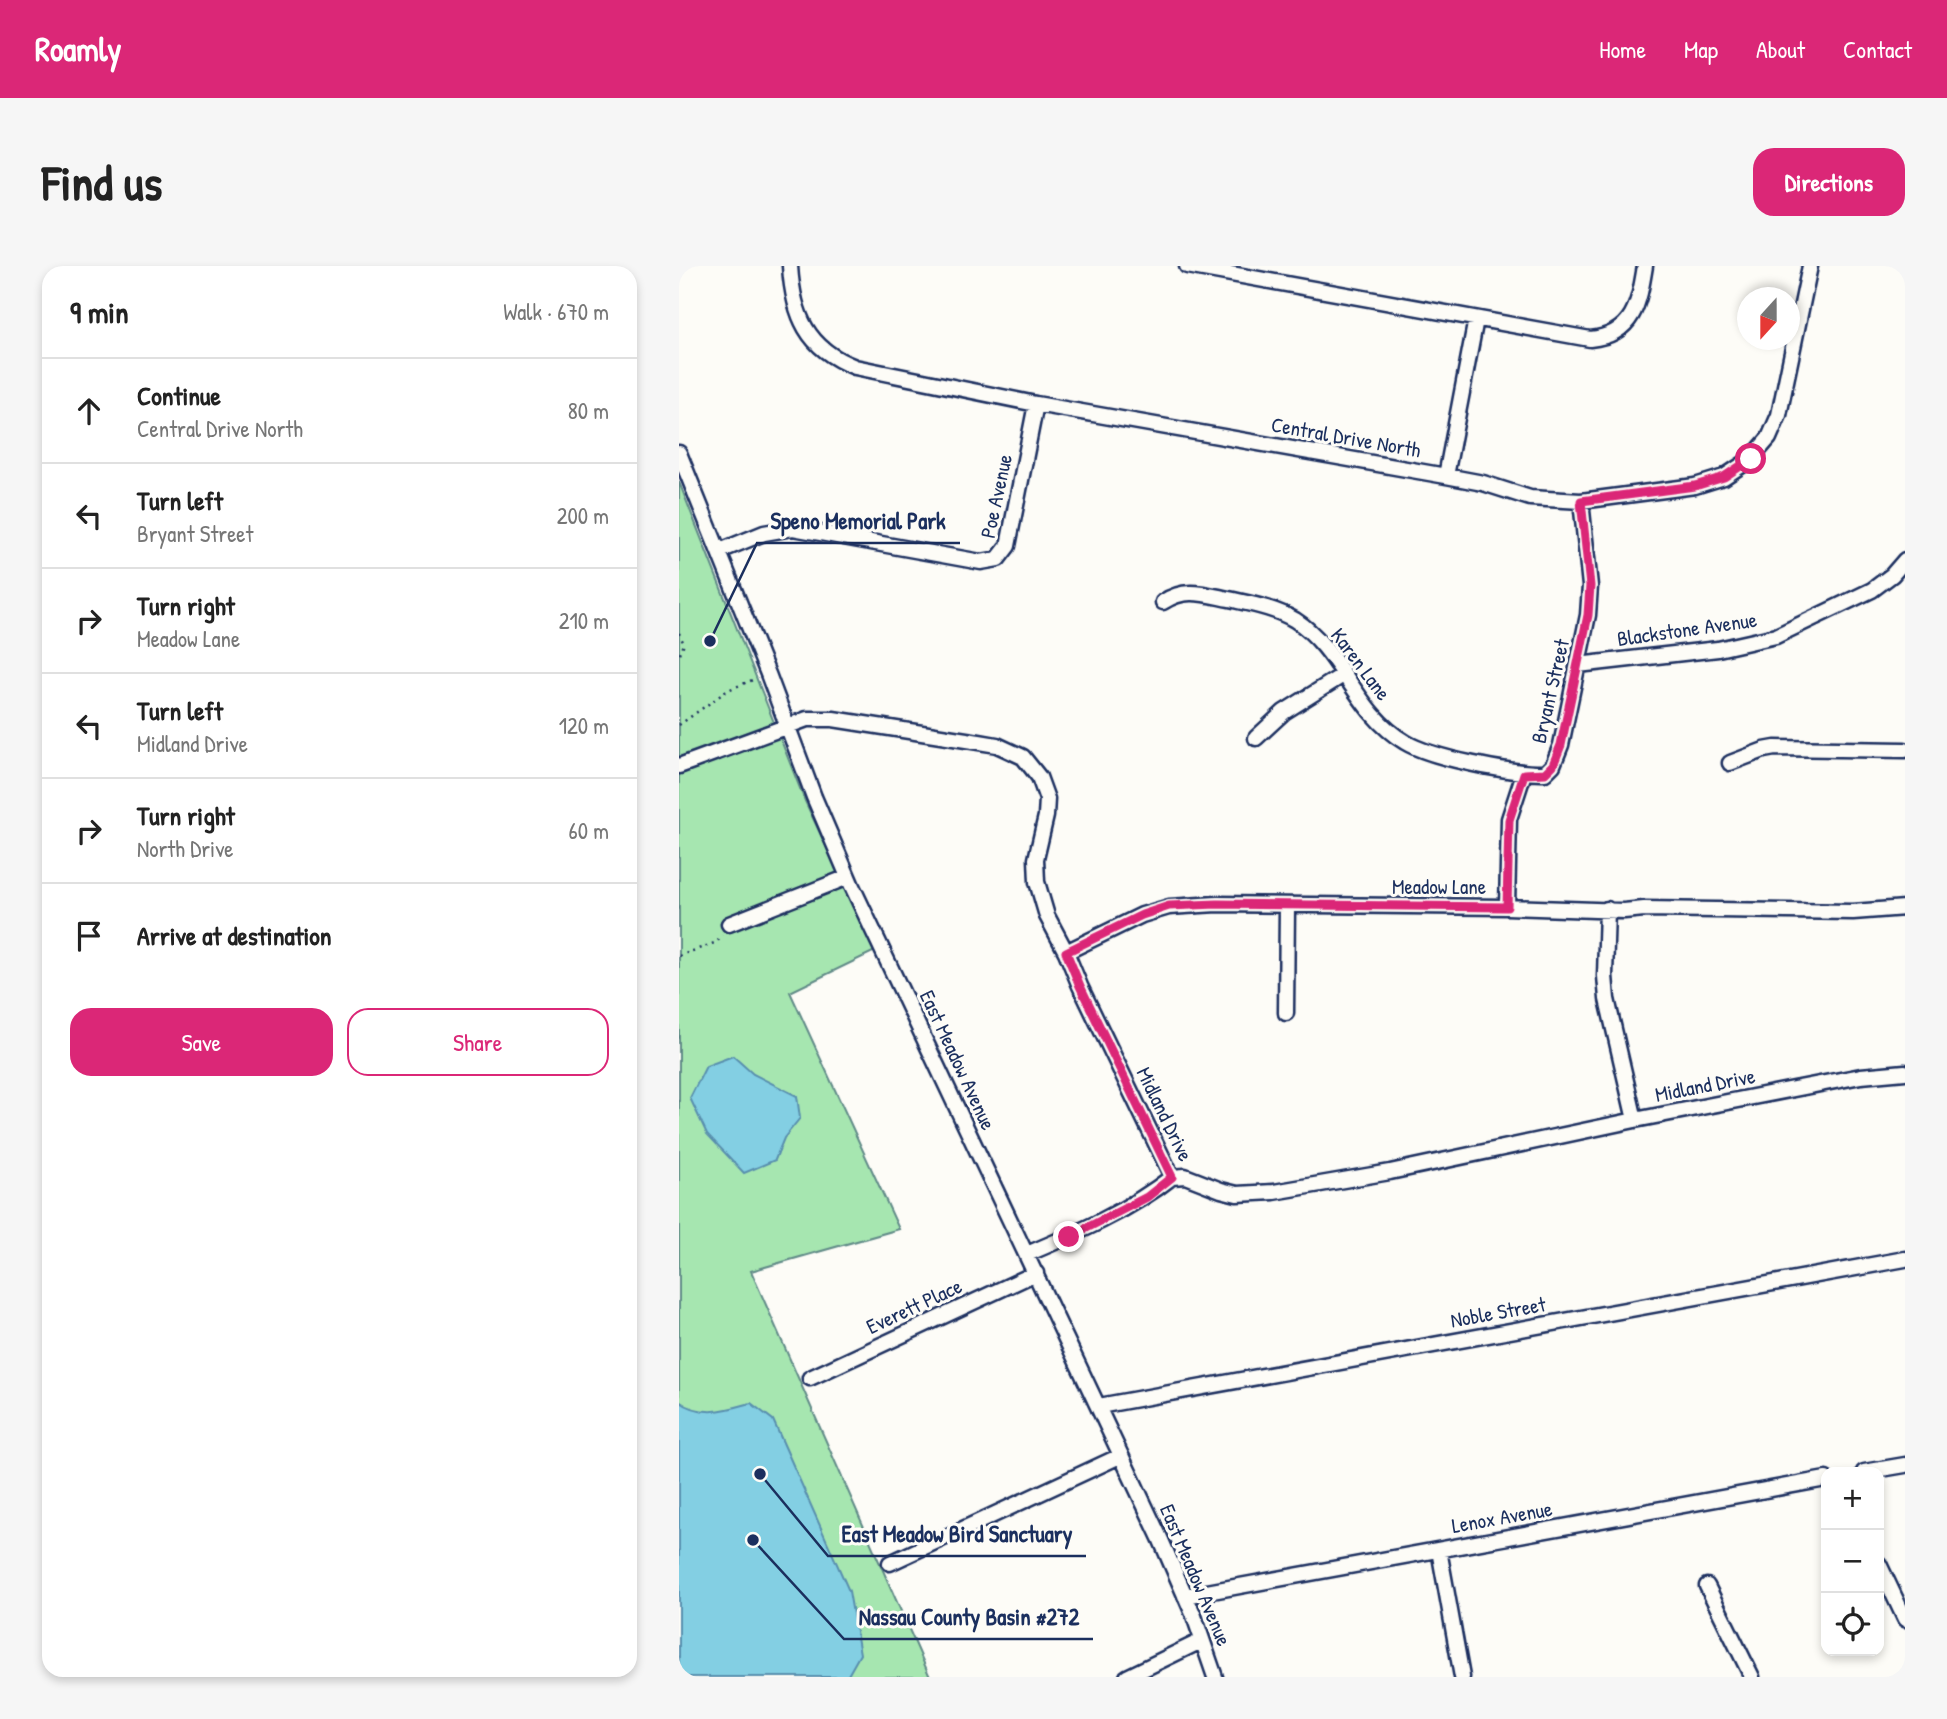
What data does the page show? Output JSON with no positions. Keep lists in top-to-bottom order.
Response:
{
  "streets": {
    "street": [
      "Central Drive North",
      "Poe Avenue",
      "Blackstone Avenue",
      "Karen Lane",
      "Bryant Street",
      "Meadow Lane",
      "East Meadow Avenue",
      "Midland Drive",
      "Everett Place",
      "Noble Street",
      "Lenox Avenue"
    ]
  },
  "crossings": [
    ["Central Drive North", "Poe Avenue"],
    ["Central Drive North", "Bryant Street"],
    ["Poe Avenue", "East Meadow Avenue"],
    ["Blackstone Avenue", "Bryant Street"],
    ["Karen Lane", "Bryant Street"],
    ["Meadow Lane", "Midland Drive"],
    ["East Meadow Avenue", "Midland Drive"],
    ["East Meadow Avenue", "Everett Place"],
    ["East Meadow Avenue", "Noble Street"],
    ["East Meadow Avenue", "Lenox Avenue"]
  ],
  "places": ["Speno Memorial Park", "East Meadow Bird Sanctuary", "Nassau County Basin #272"],
  "north": "bottom",
  "page": {
    "header": "Roamly",
    "nav": [
      "Home",
      "Map",
      "About",
      "Contact"
    ],
    "buttons": [
      "Directions",
      ["Save", "Share"]
    ],
    "title": "Find us",
    "heading": ["9 min", "Walk · 670 m"],
    "list": [
      ["Continue", "Central Drive North", "80 m"],
      ["Turn left", "Bryant Street", "200 m"],
      ["Turn right", "Meadow Lane", "210 m"],
      ["Turn left", "Midland Drive", "120 m"],
      ["Turn right", "North Drive", "60 m"],
      "Arrive at destination"
    ],
    "map_buttons": ["+", "−"]
  }
}
